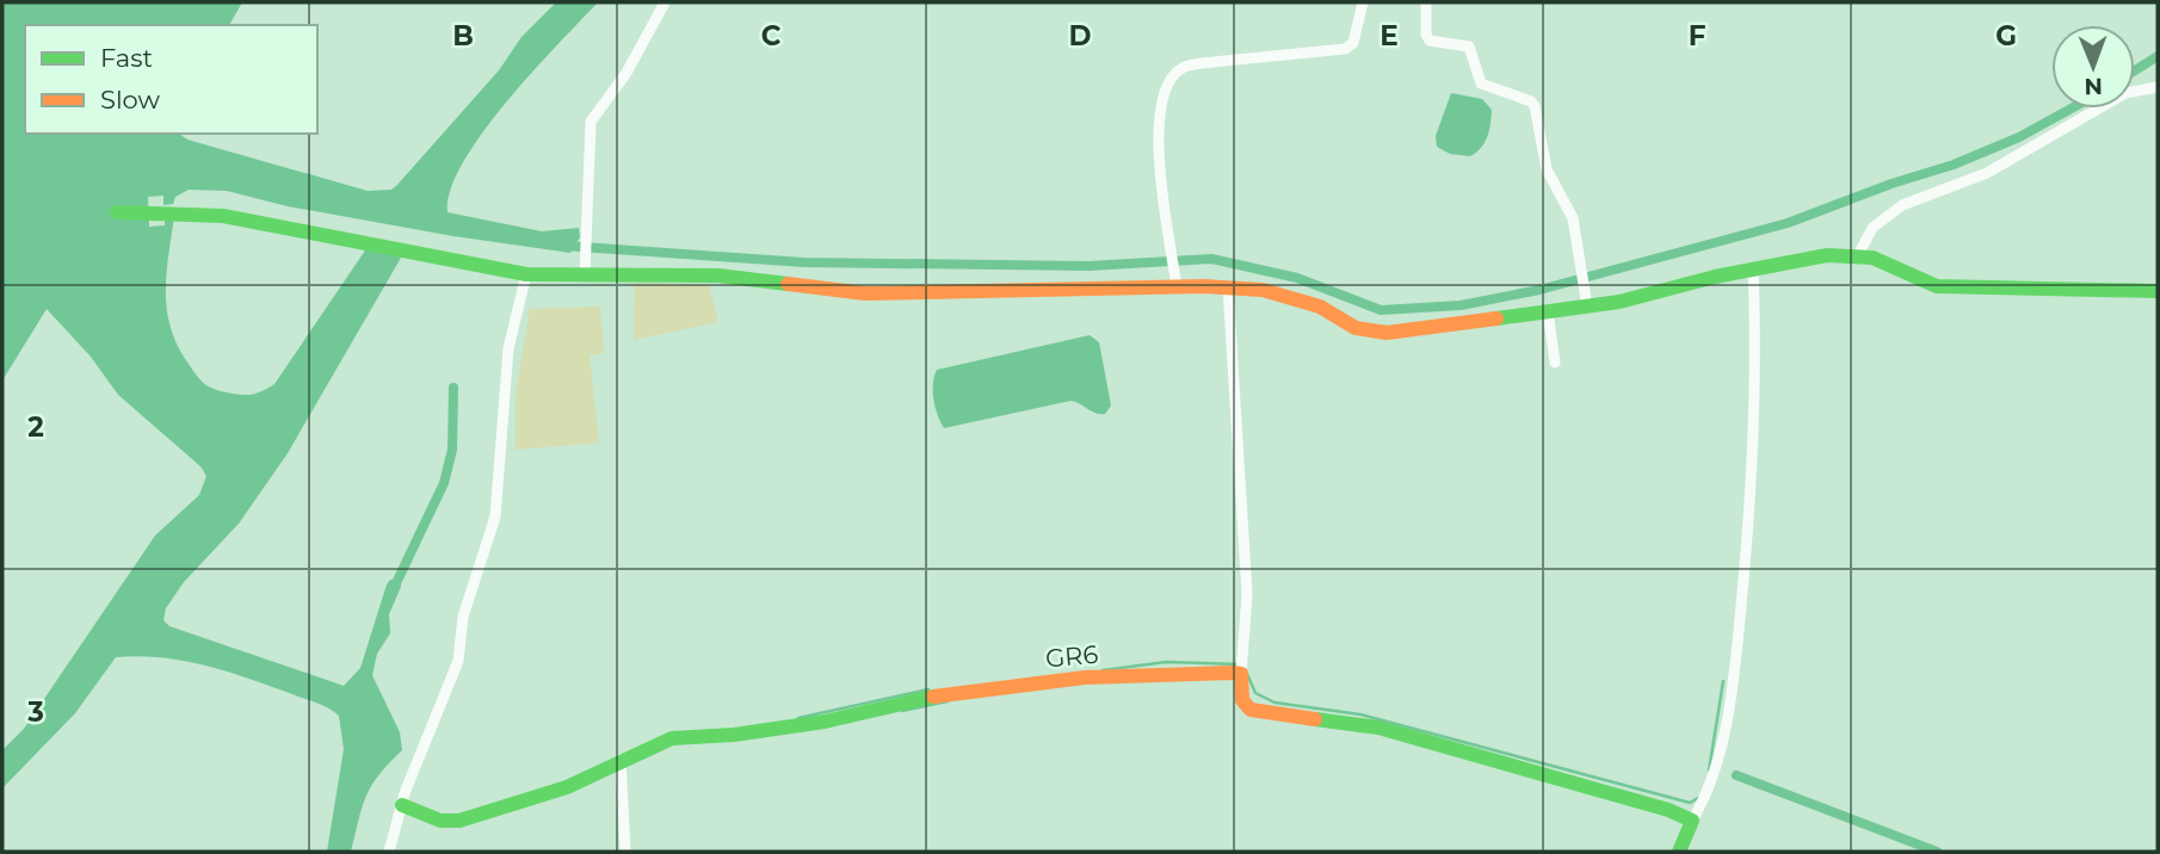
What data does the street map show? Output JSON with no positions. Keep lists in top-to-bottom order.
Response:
{
  "streets": {
    "main road": ["GR6"]
  },
  "legend": ["Fast", "Slow"],
  "north": "bottom",
  "grid": {
    "columns": [
      "B",
      "C",
      "D",
      "E",
      "F",
      "G"
    ],
    "rows": ["2", "3"]
  }
}
